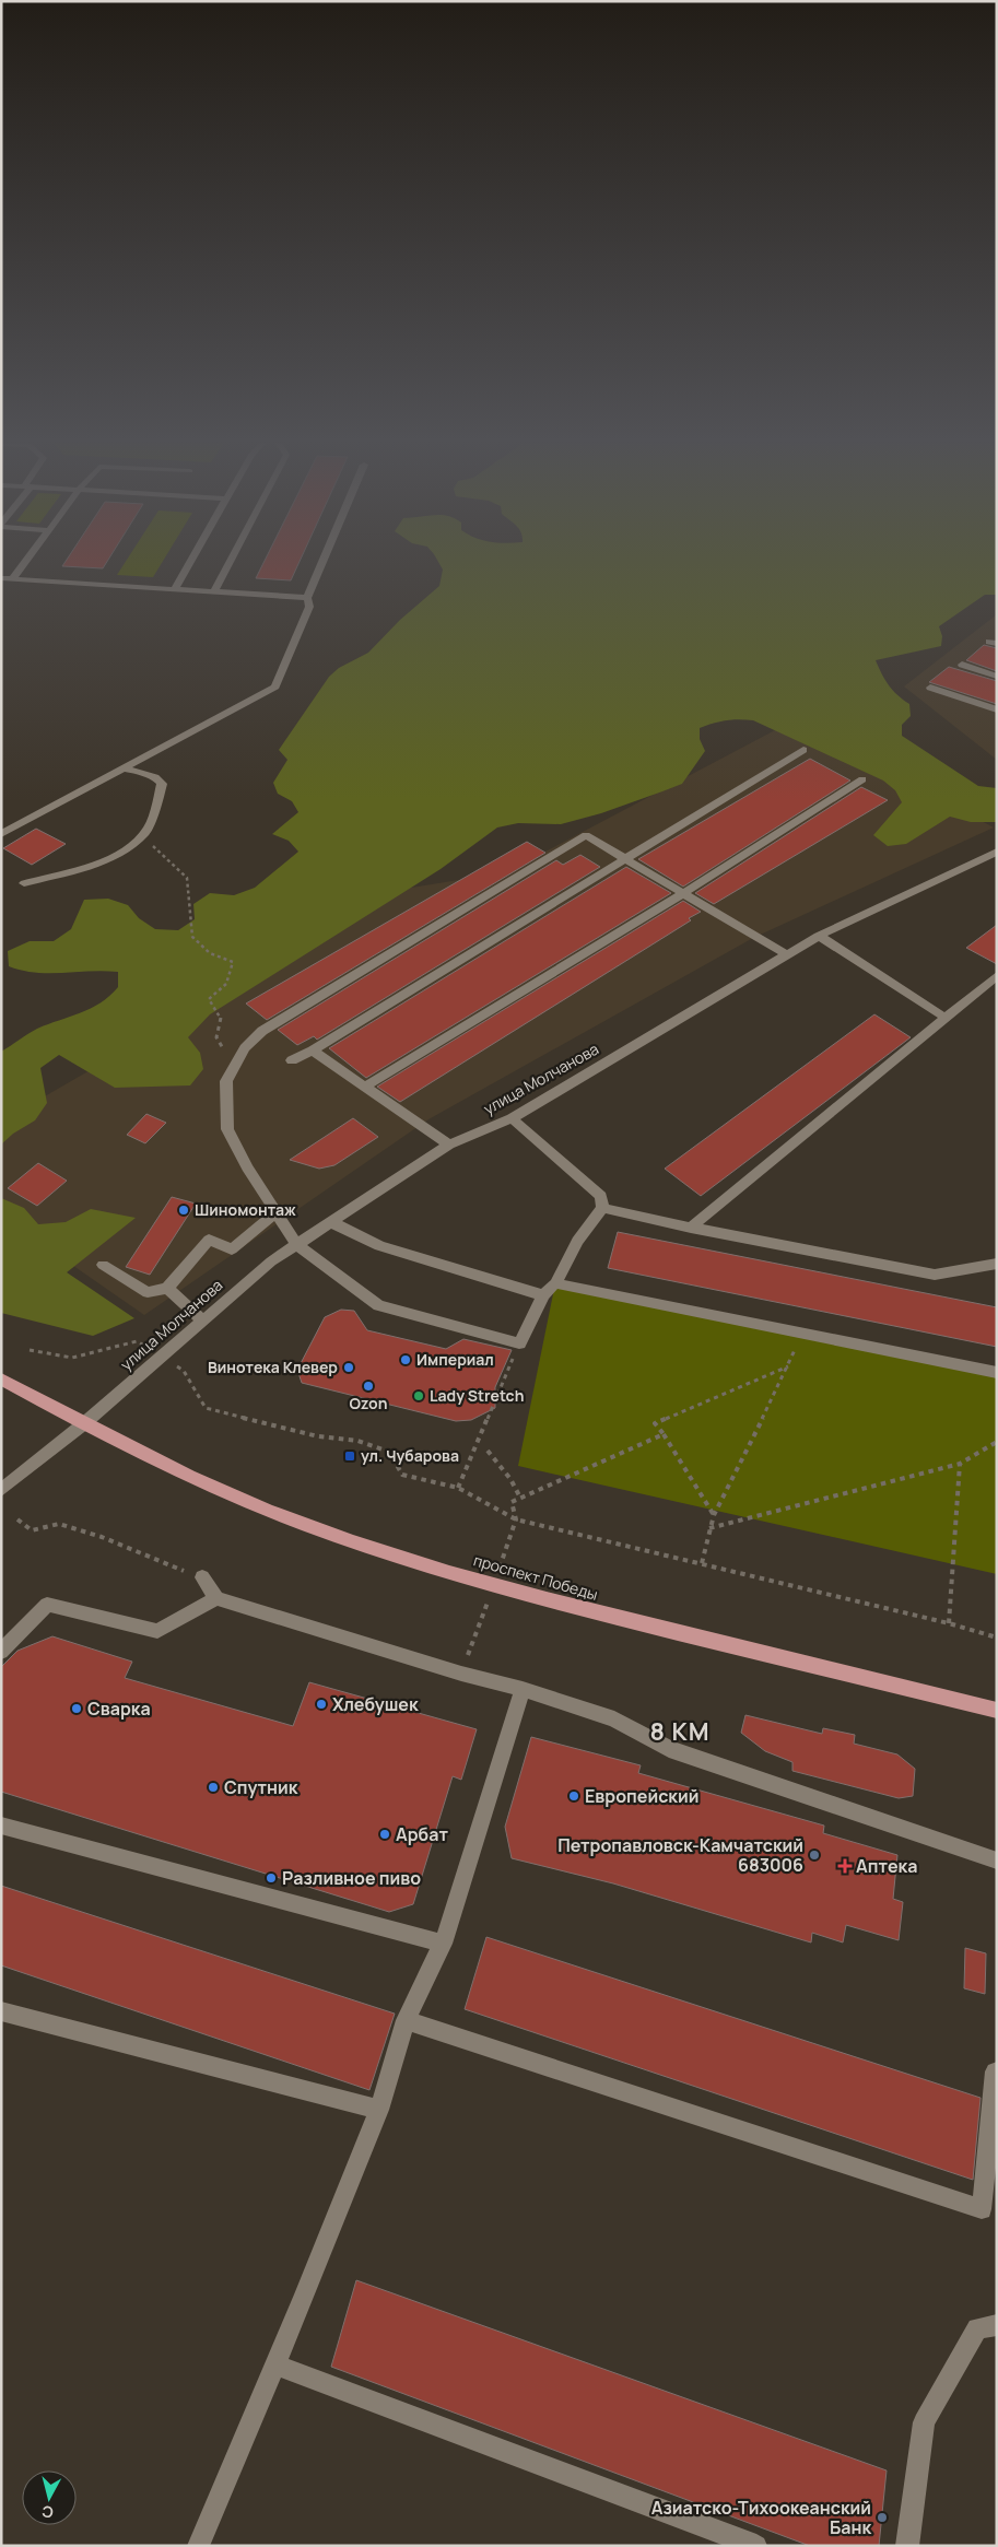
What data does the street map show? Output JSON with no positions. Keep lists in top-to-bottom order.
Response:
{
  "streets": {
    "main road": ["проспект Победы"],
    "street": ["улица Молчанова"]
  },
  "crossings": [
    ["улица Молчанова", "проспект Победы"]
  ],
  "districts": ["8 КМ"],
  "places": {
    "other": [
      "Шиномонтаж",
      "Империал",
      "Винотека Клевер",
      "Ozon",
      "Lady Stretch",
      "Хлебушек",
      "Сварка",
      "Спутник",
      "Европейский",
      "Арбат",
      "Петропавловск-Камчатский 683006",
      "Разливное пиво",
      "Азиатско-Тихоокеанский Банк"
    ],
    "transit": ["ул. Чубарова"],
    "health": ["Аптека"]
  },
  "north": "bottom"
}
